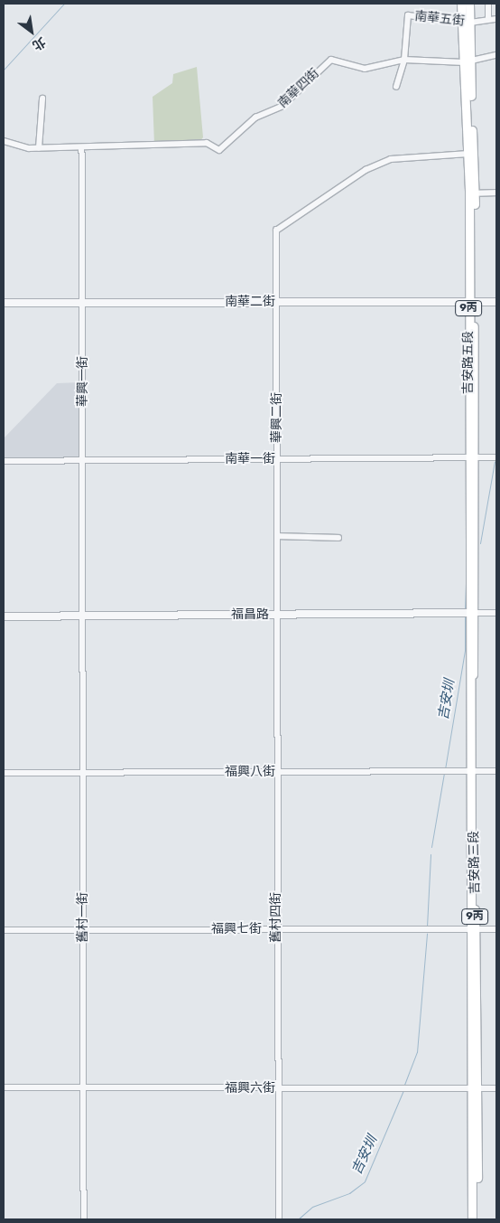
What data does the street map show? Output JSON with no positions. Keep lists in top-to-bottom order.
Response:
{
  "streets": {
    "main road": ["9丙", "吉安路五段", "吉安路三段"],
    "street": [
      "南華五街",
      "南華四街",
      "南華二街",
      "華興一街",
      "華興二街",
      "南華一街",
      "福昌路",
      "福興八街",
      "舊村一街",
      "舊村四街",
      "福興七街",
      "福興六街"
    ]
  },
  "crossings": [
    ["南華五街", "南華四街"],
    ["南華五街", "吉安路五段"],
    ["南華四街", "吉安路五段"],
    ["南華四街", "華興一街"],
    ["南華二街", "吉安路五段"],
    ["南華二街", "華興一街"],
    ["南華二街", "華興二街"],
    ["吉安路五段", "華興二街"],
    ["吉安路五段", "南華一街"],
    ["吉安路五段", "福昌路"],
    ["吉安路五段", "吉安路三段"],
    ["華興一街", "南華一街"],
    ["華興一街", "福昌路"],
    ["華興一街", "舊村一街"],
    ["華興二街", "南華一街"],
    ["華興二街", "福昌路"],
    ["華興二街", "舊村四街"],
    ["福昌路", "吉安路三段"],
    ["福昌路", "舊村一街"],
    ["福昌路", "舊村四街"],
    ["福興八街", "吉安路三段"],
    ["福興八街", "舊村一街"],
    ["福興八街", "舊村四街"],
    ["吉安路三段", "福興七街"],
    ["吉安路三段", "福興六街"],
    ["舊村一街", "福興七街"],
    ["舊村一街", "福興六街"],
    ["舊村四街", "福興七街"],
    ["舊村四街", "福興六街"]
  ],
  "water": ["吉安圳"],
  "north": "bottom right"
}
